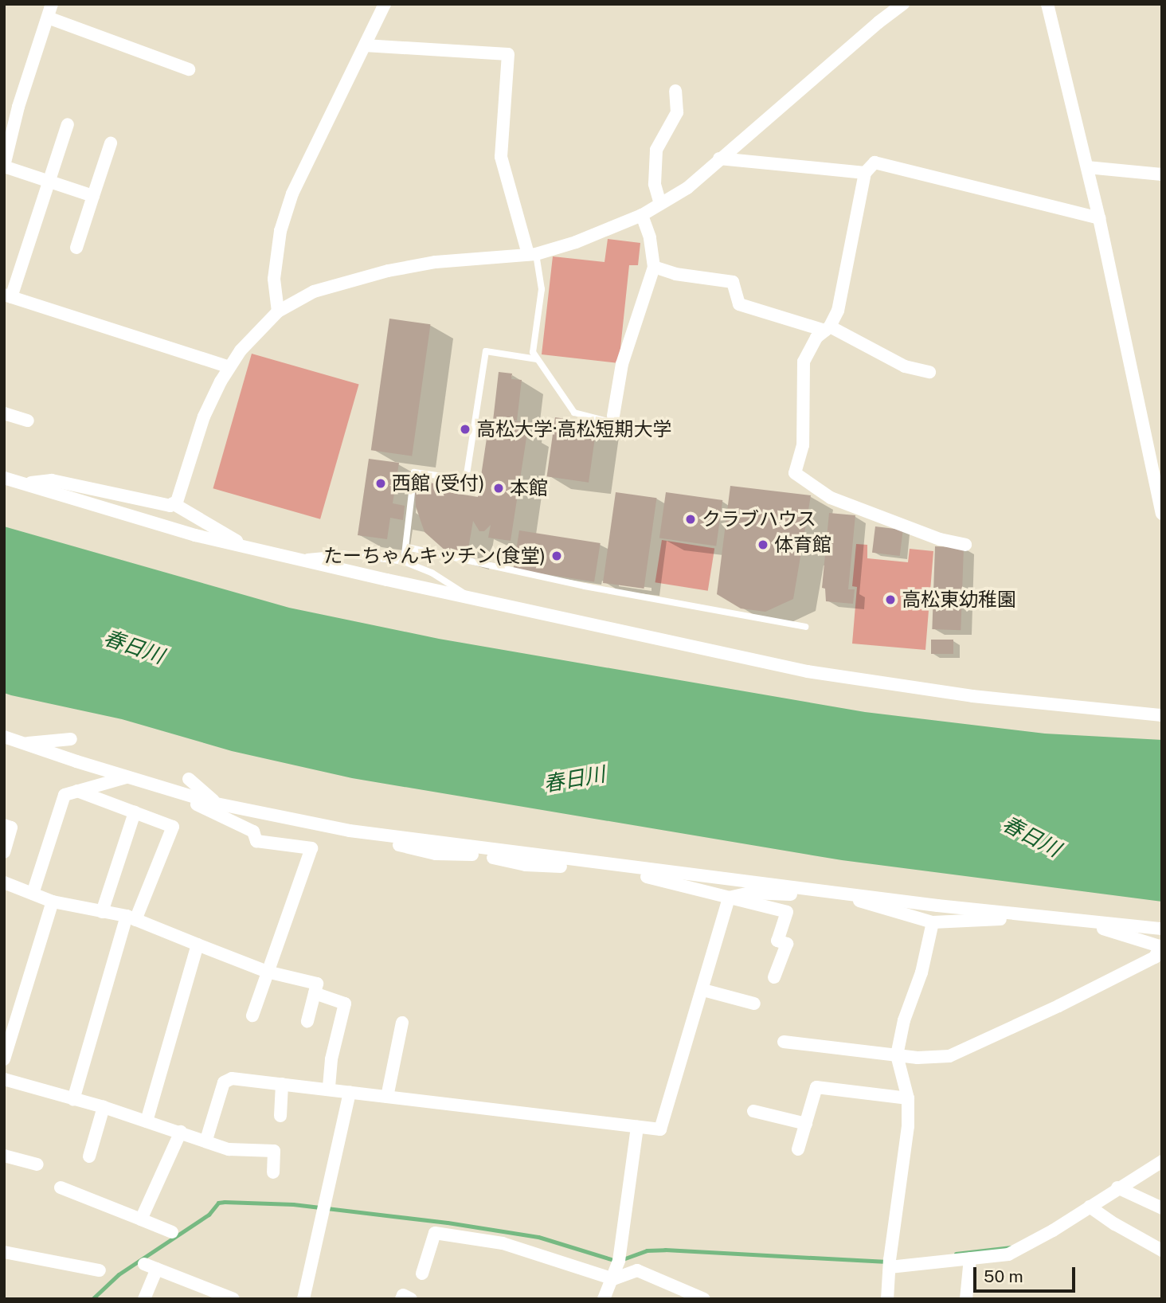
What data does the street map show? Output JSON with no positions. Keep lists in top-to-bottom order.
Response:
{
  "water": ["春日川"],
  "places": [
    "高松大学·高松短期大学",
    "西館 (受付)",
    "本館",
    "クラブハウス",
    "体育館",
    "たーちゃんキッチン(食堂)",
    "高松東幼稚園"
  ],
  "scale_bar": "50 m"
}
